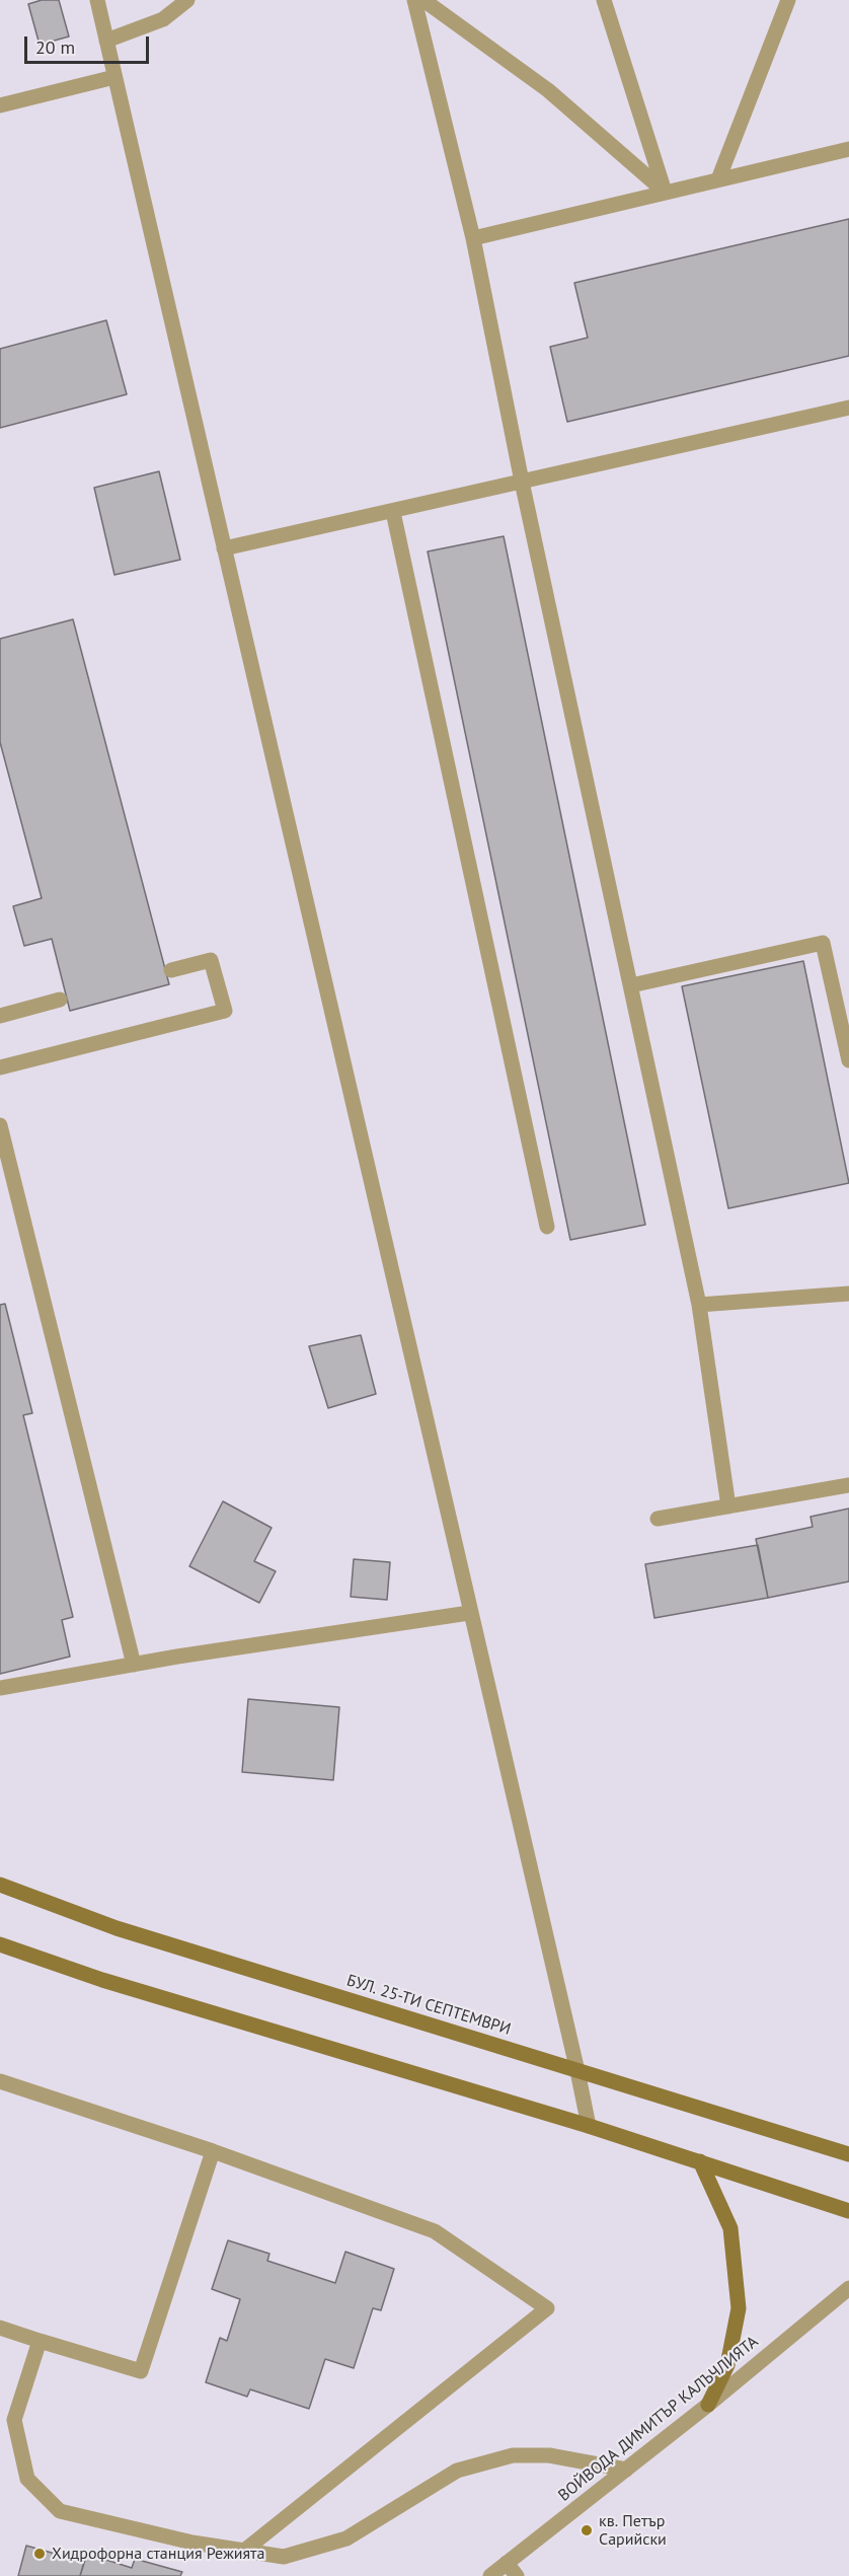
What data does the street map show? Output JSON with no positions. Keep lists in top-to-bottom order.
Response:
{
  "streets": {
    "main road": ["БУЛ. 25-ТИ СЕПТЕМВРИ"],
    "street": ["ВОЙВОДА ДИМИТЪР КАЛЪЧЛИЯТА"]
  },
  "places": ["кв. Петър Сарийски", "Хидрофорна станция Режията"],
  "scale_bar": "20 m"
}
